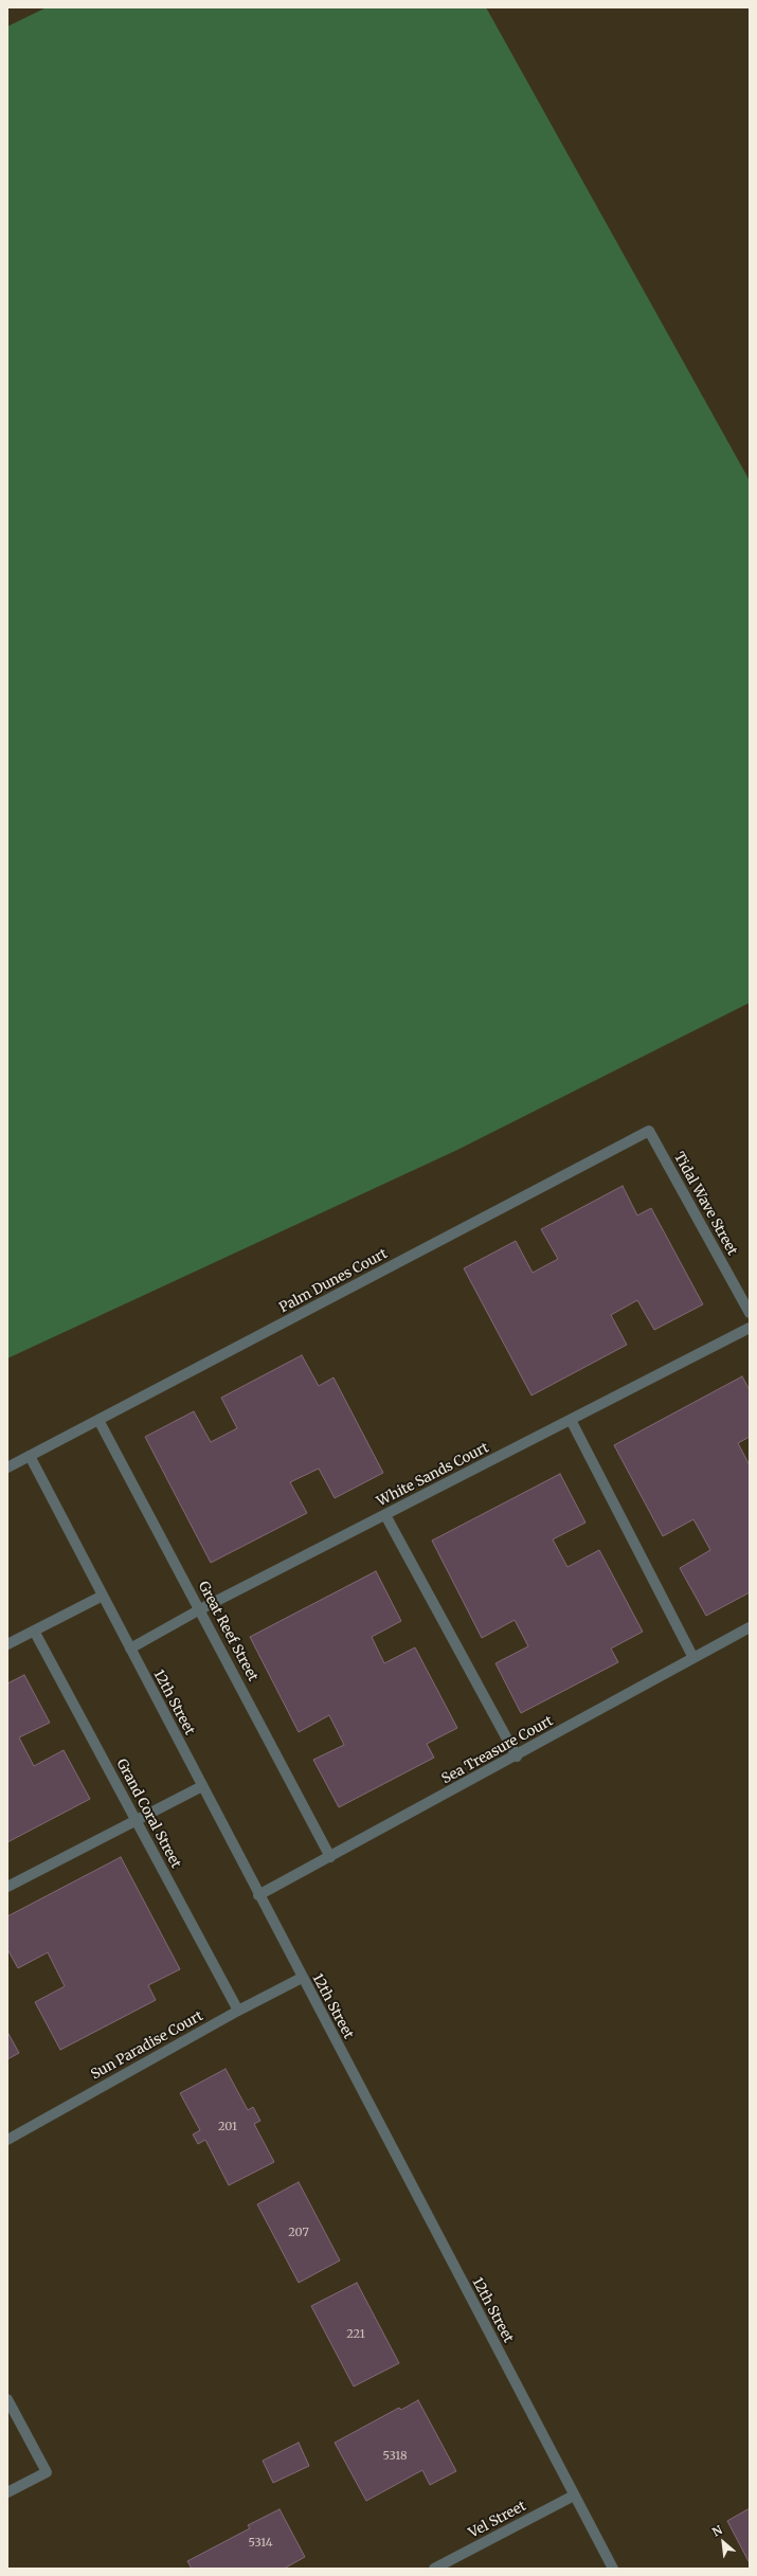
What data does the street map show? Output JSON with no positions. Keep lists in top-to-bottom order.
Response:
{
  "streets": {
    "street": [
      "Tidal Wave Street",
      "Palm Dunes Court",
      "White Sands Court",
      "Great Reef Street",
      "12th Street",
      "Sea Treasure Court",
      "Grand Coral Street",
      "Sun Paradise Court",
      "Vel Street"
    ]
  },
  "crossings": [
    ["Tidal Wave Street", "Palm Dunes Court"],
    ["Palm Dunes Court", "Great Reef Street"],
    ["Palm Dunes Court", "12th Street"],
    ["White Sands Court", "Great Reef Street"],
    ["White Sands Court", "12th Street"],
    ["Great Reef Street", "Sea Treasure Court"],
    ["12th Street", "Sea Treasure Court"],
    ["12th Street", "Sun Paradise Court"],
    ["12th Street", "Vel Street"],
    ["Grand Coral Street", "Sun Paradise Court"]
  ],
  "house_numbers": [
    "201",
    "207",
    "221",
    "5318",
    "5314"
  ],
  "north": "top left"
}
